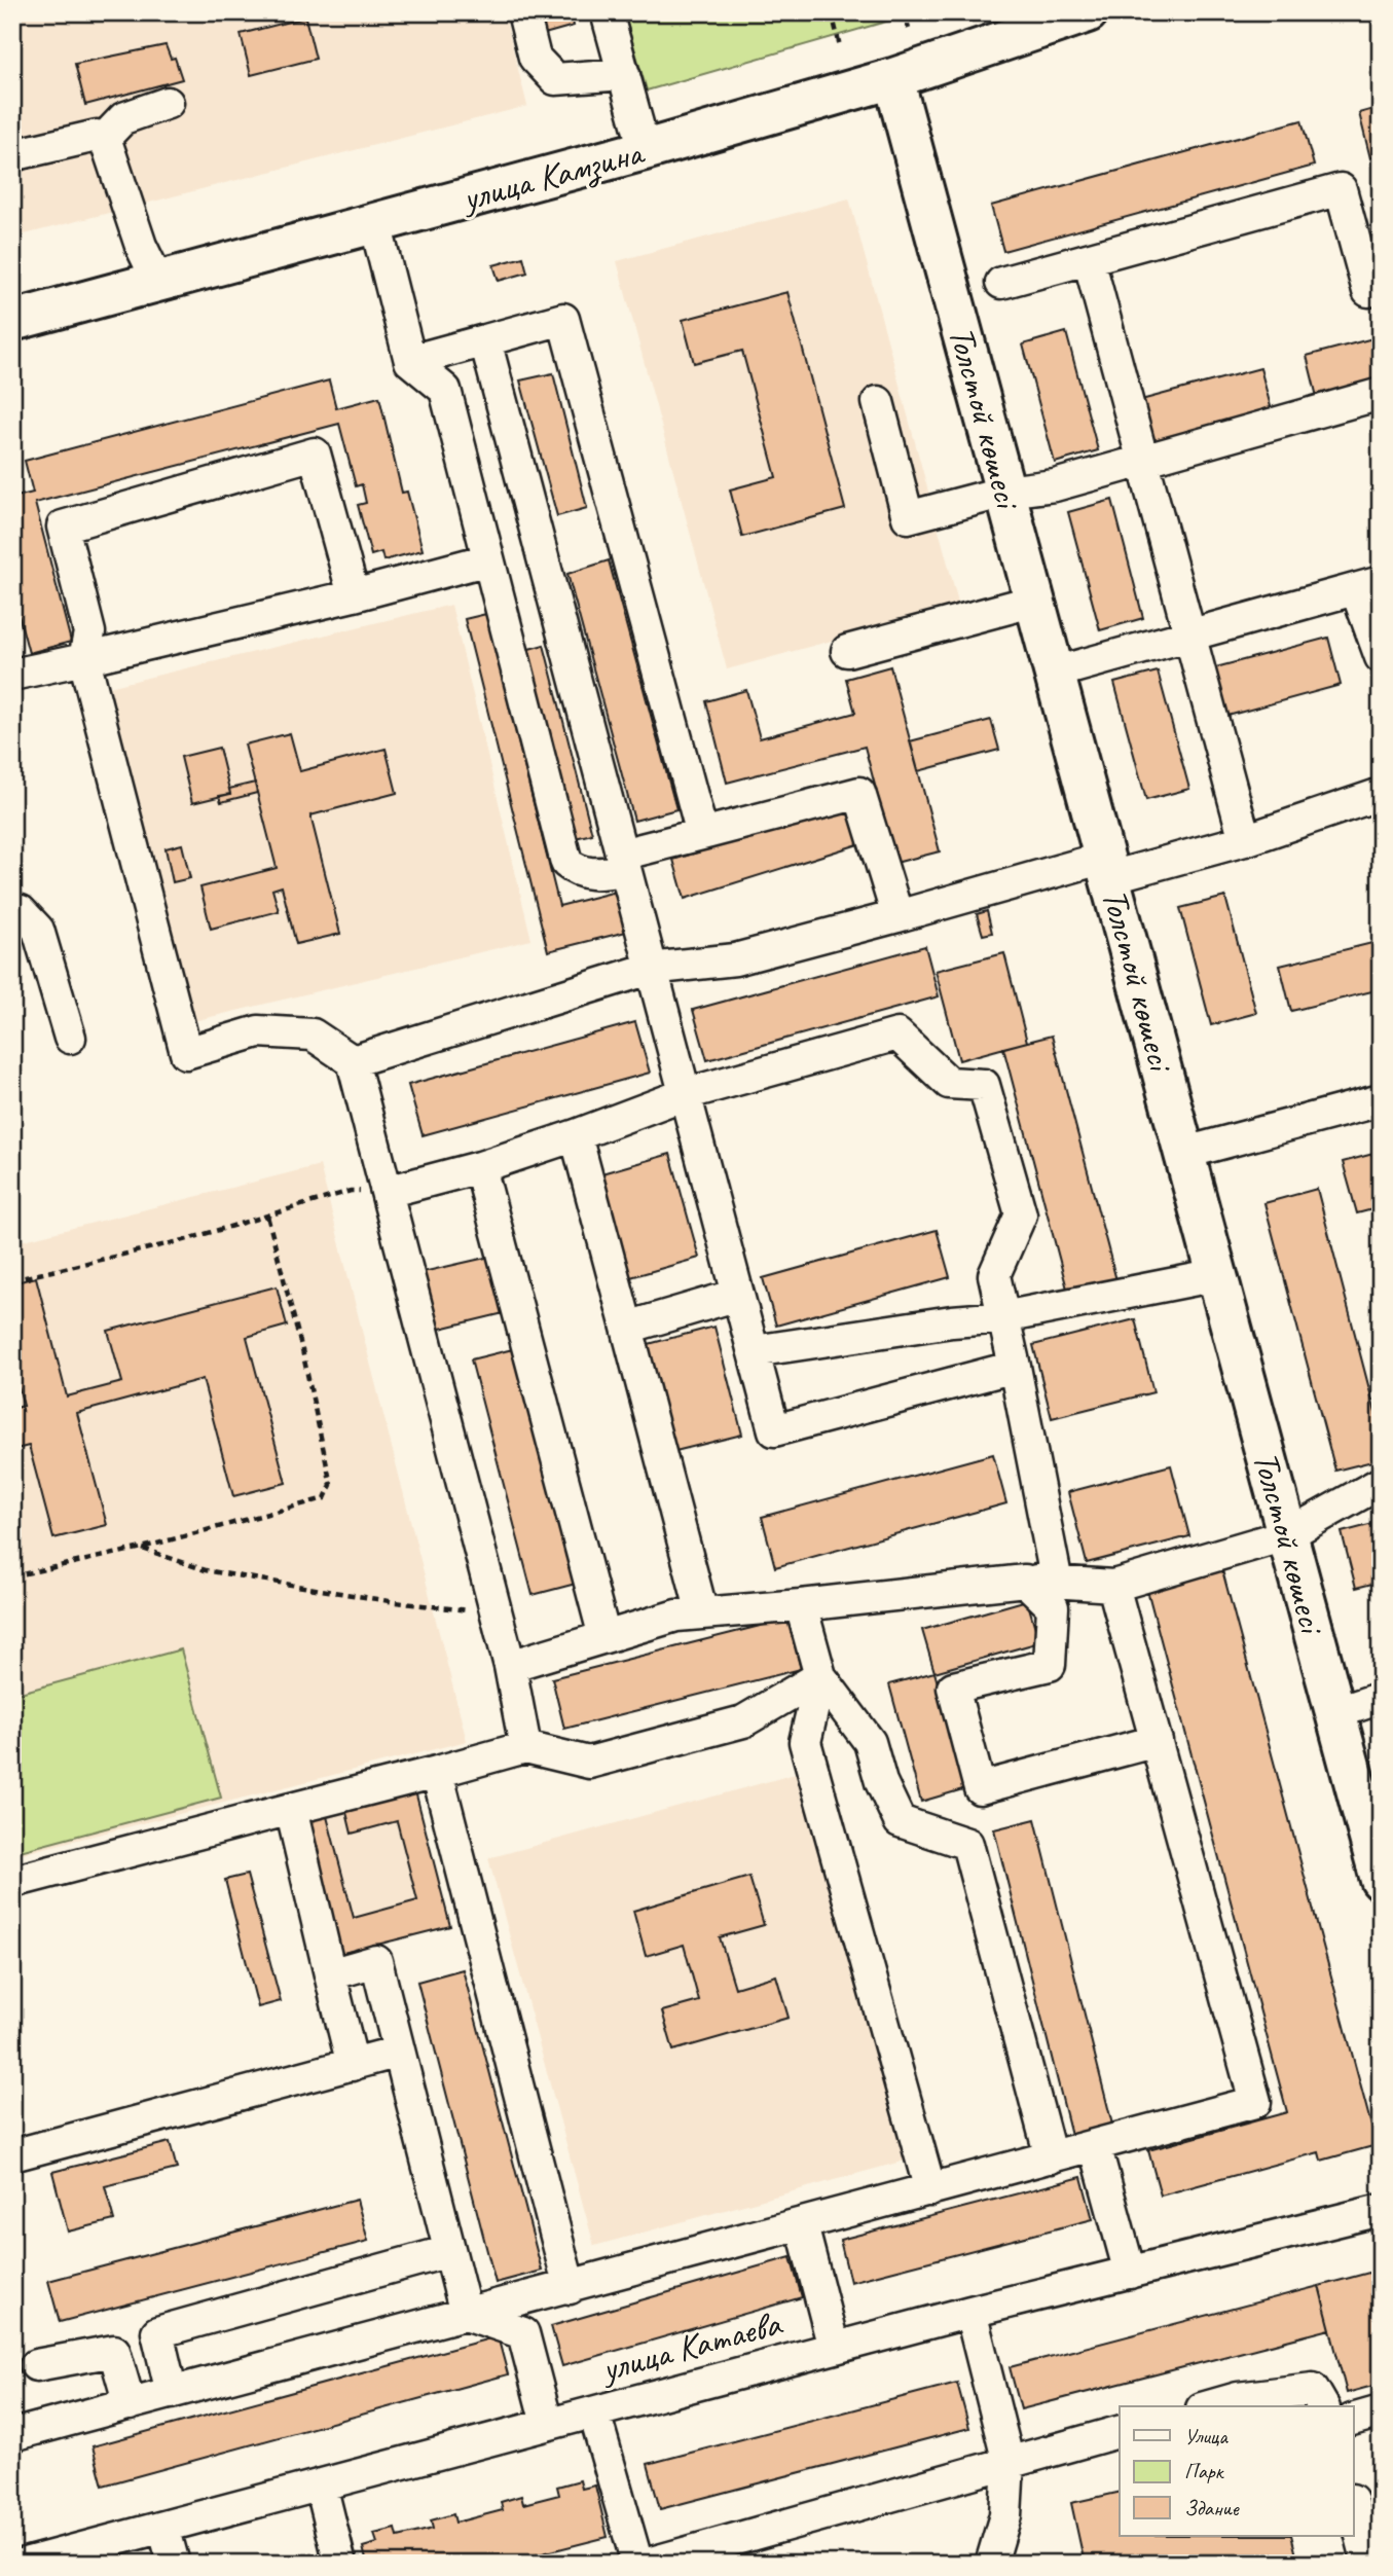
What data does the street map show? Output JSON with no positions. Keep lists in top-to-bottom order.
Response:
{
  "streets": {
    "main road": ["улица Камзина", "Толстой көшесі"],
    "street": ["улица Катаева"]
  },
  "crossings": [
    ["улица Камзина", "Толстой көшесі"]
  ],
  "legend": ["Улица", "Парк", "Здание"]
}
